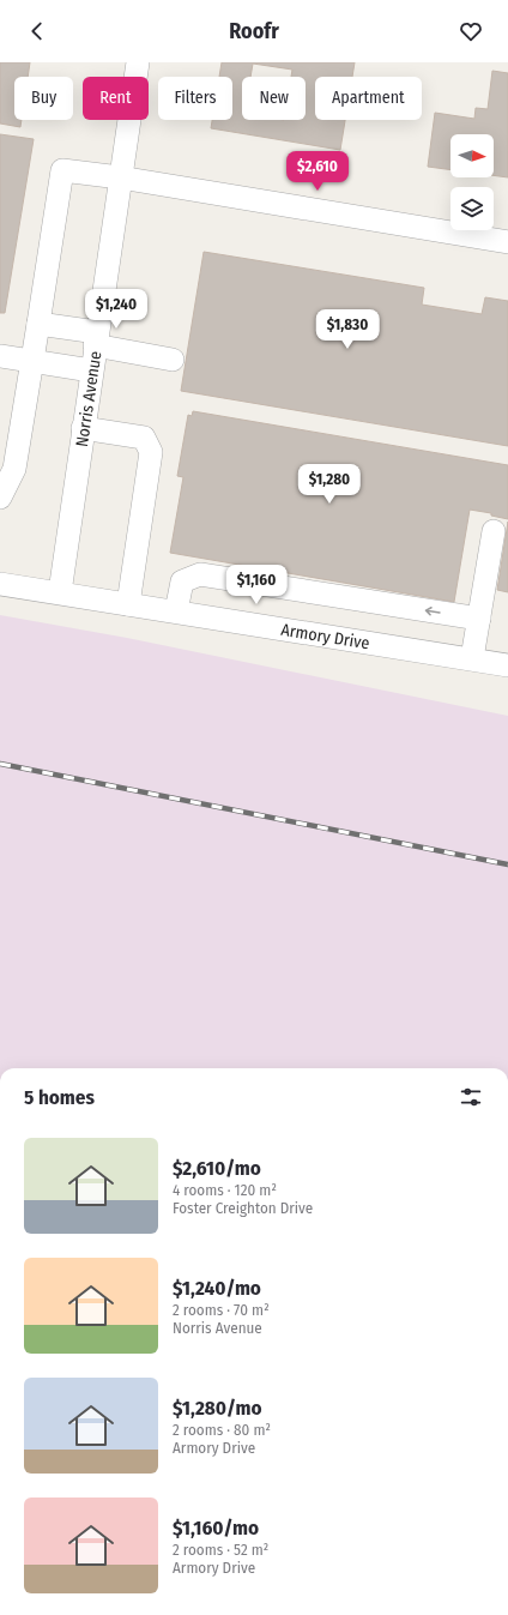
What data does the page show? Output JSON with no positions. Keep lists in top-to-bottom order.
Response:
{
  "streets": {
    "street": ["Norris Avenue", "Armory Drive"]
  },
  "crossings": [
    ["Norris Avenue", "Armory Drive"]
  ],
  "north": "right",
  "page": {
    "header": "Roofr",
    "chip": [
      "Buy",
      "Rent",
      "Filters",
      "New",
      "Apartment"
    ],
    "price": [
      "$2,610",
      "$1,240",
      "$1,830",
      "$1,280",
      "$1,160"
    ],
    "heading": "5 homes",
    "list": [
      {
        "name": "$2,610/mo",
        "note": "4 rooms · 120 m² · Foster Creighton Drive"
      },
      {
        "name": "$1,240/mo",
        "note": "2 rooms · 70 m² · Norris Avenue"
      },
      {
        "name": "$1,280/mo",
        "note": "2 rooms · 80 m² · Armory Drive"
      },
      {
        "name": "$1,160/mo",
        "note": "2 rooms · 52 m² · Armory Drive"
      }
    ]
  }
}
